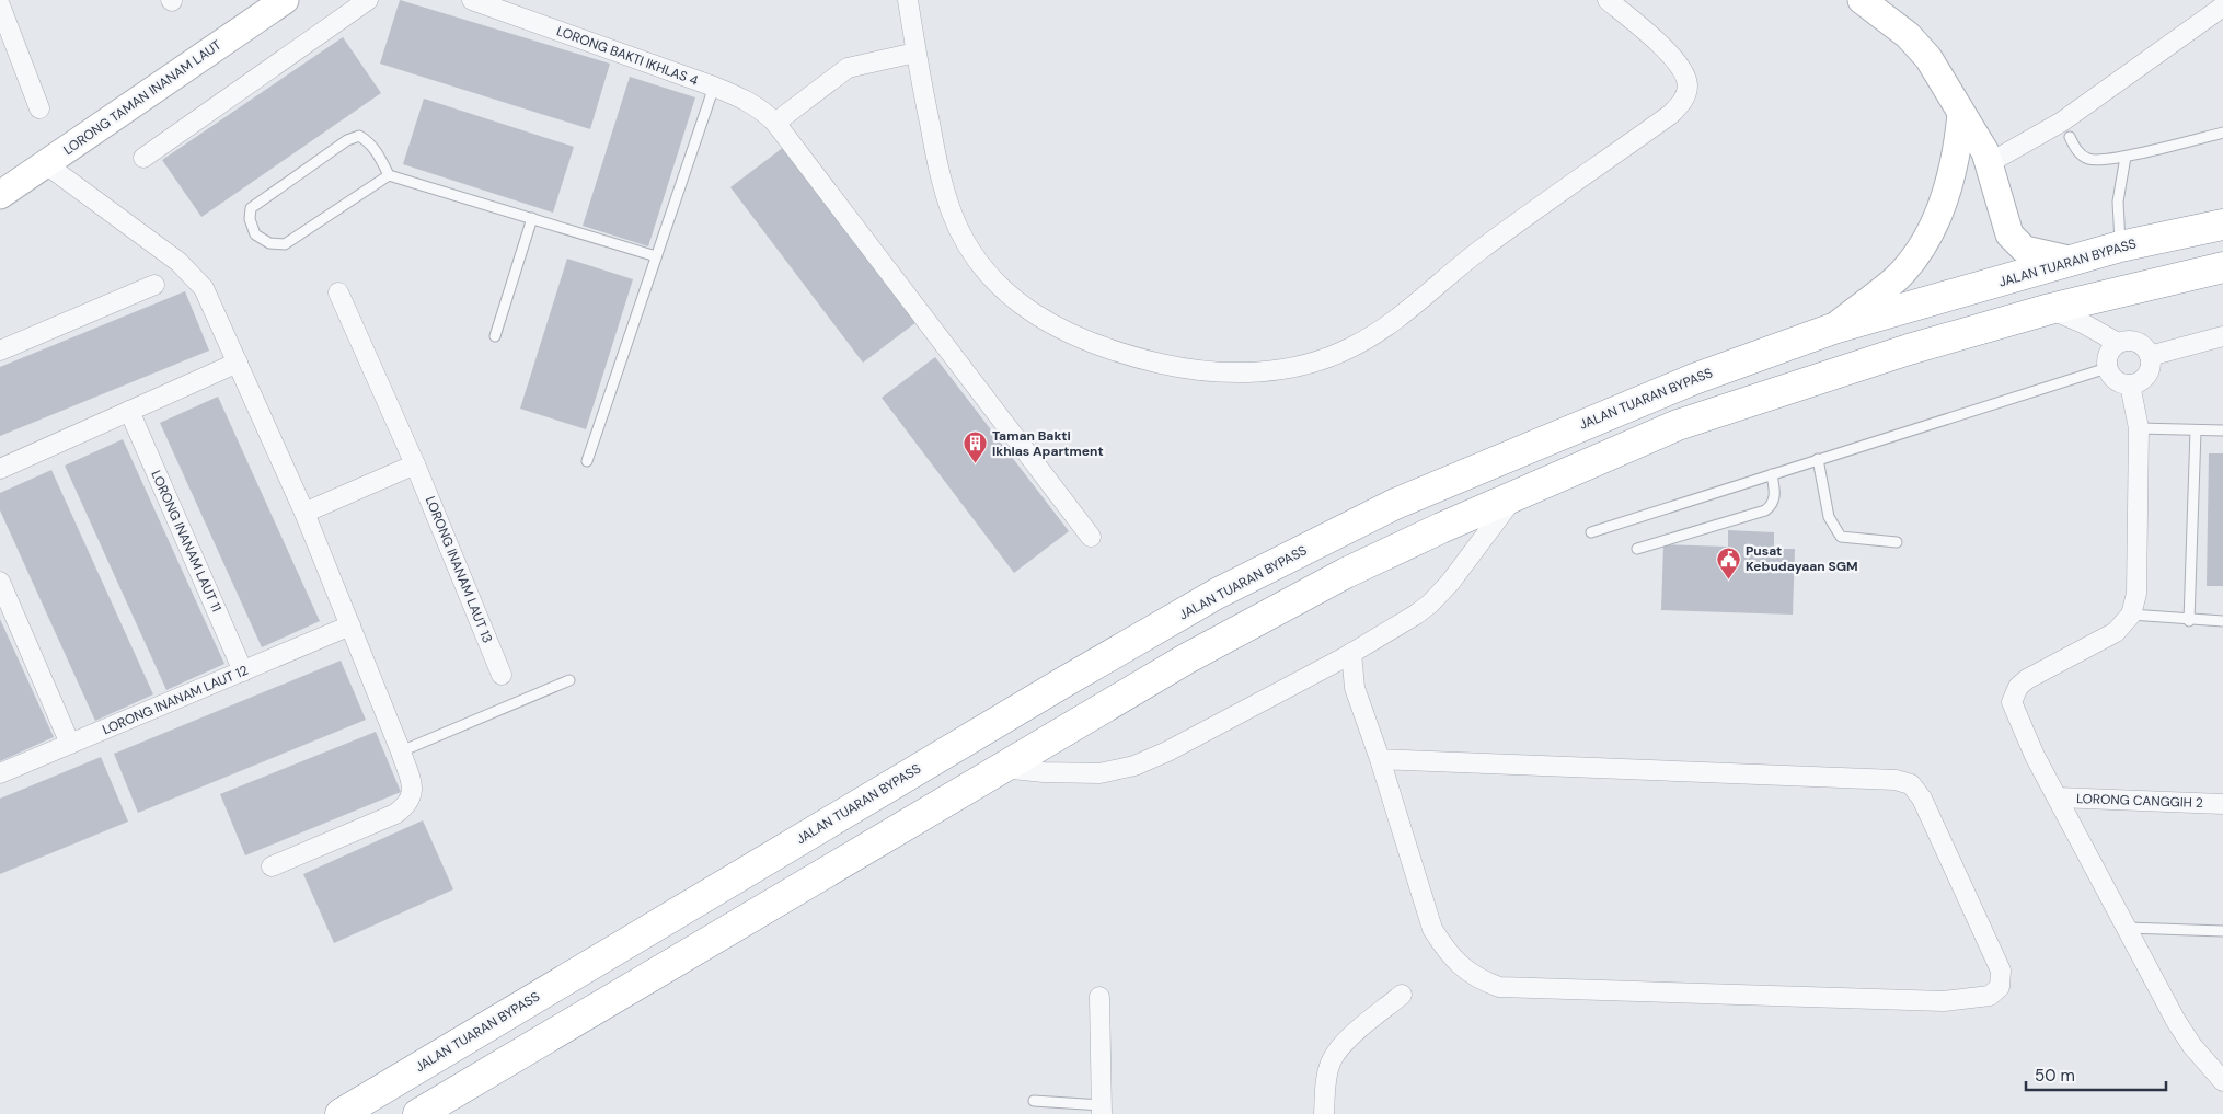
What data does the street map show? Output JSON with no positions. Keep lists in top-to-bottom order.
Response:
{
  "streets": {
    "highway": ["JALAN TUARAN BYPASS"],
    "main road": ["LORONG TAMAN INANAM LAUT"],
    "street": [
      "LORONG BAKTI IKHLAS 4",
      "LORONG INANAM LAUT 11",
      "LORONG INANAM LAUT 13",
      "LORONG INANAM LAUT 12",
      "LORONG CANGGIH 2"
    ]
  },
  "crossings": [
    ["LORONG INANAM LAUT 11", "LORONG INANAM LAUT 12"]
  ],
  "places": {
    "building": ["Taman Bakti Ikhlas Apartment"],
    "public building": ["Pusat Kebudayaan SGM"]
  },
  "scale_bar": "50 m"
}
